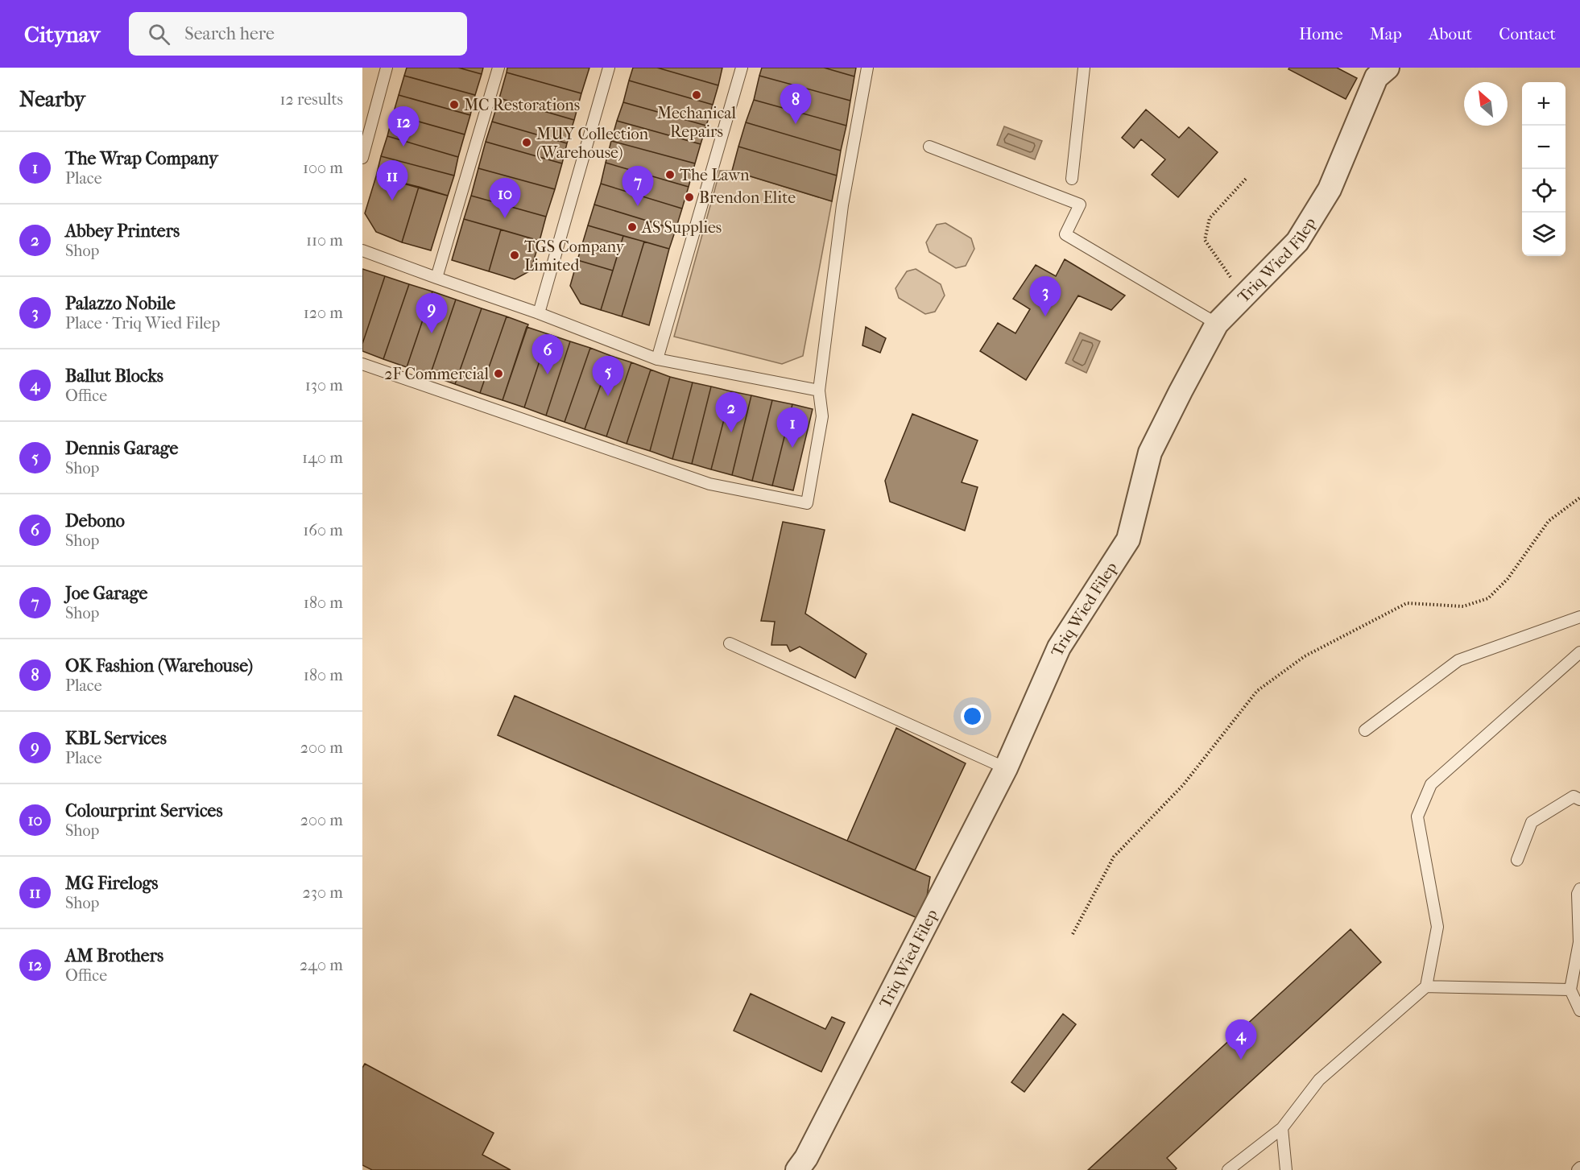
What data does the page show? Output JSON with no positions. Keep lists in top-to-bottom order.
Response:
{
  "streets": {
    "street": ["Triq Wied Filep"]
  },
  "places": [
    "Mechanical Repairs",
    "MC Restorations",
    "MUY Collection (Warehouse)",
    "The Lawn",
    "Brendon Elite",
    "AS Supplies",
    "TGS Company Limited",
    "2F Commercial"
  ],
  "north": "top left",
  "page": {
    "header": "Citynav",
    "search": "Search here",
    "nav": [
      "Home",
      "Map",
      "About",
      "Contact"
    ],
    "heading": ["Nearby", "12 results"],
    "map_buttons": ["+", "−"],
    "pins": [
      "8",
      "12",
      "11",
      "7",
      "10",
      "3",
      "9",
      "6",
      "5",
      "2",
      "1",
      "4"
    ],
    "list": [
      {
        "mark": "1",
        "name": "The Wrap Company",
        "note": "Place",
        "value": "100 m"
      },
      {
        "mark": "2",
        "name": "Abbey Printers",
        "note": "Shop",
        "value": "110 m"
      },
      {
        "mark": "3",
        "name": "Palazzo Nobile",
        "note": "Place · Triq Wied Filep",
        "value": "120 m"
      },
      {
        "mark": "4",
        "name": "Ballut Blocks",
        "note": "Office",
        "value": "130 m"
      },
      {
        "mark": "5",
        "name": "Dennis Garage",
        "note": "Shop",
        "value": "140 m"
      },
      {
        "mark": "6",
        "name": "Debono",
        "note": "Shop",
        "value": "160 m"
      },
      {
        "mark": "7",
        "name": "Joe Garage",
        "note": "Shop",
        "value": "180 m"
      },
      {
        "mark": "8",
        "name": "OK Fashion (Warehouse)",
        "note": "Place",
        "value": "180 m"
      },
      {
        "mark": "9",
        "name": "KBL Services",
        "note": "Place",
        "value": "200 m"
      },
      {
        "mark": "10",
        "name": "Colourprint Services",
        "note": "Shop",
        "value": "200 m"
      },
      {
        "mark": "11",
        "name": "MG Firelogs",
        "note": "Shop",
        "value": "230 m"
      },
      {
        "mark": "12",
        "name": "AM Brothers",
        "note": "Office",
        "value": "240 m"
      }
    ]
  }
}
